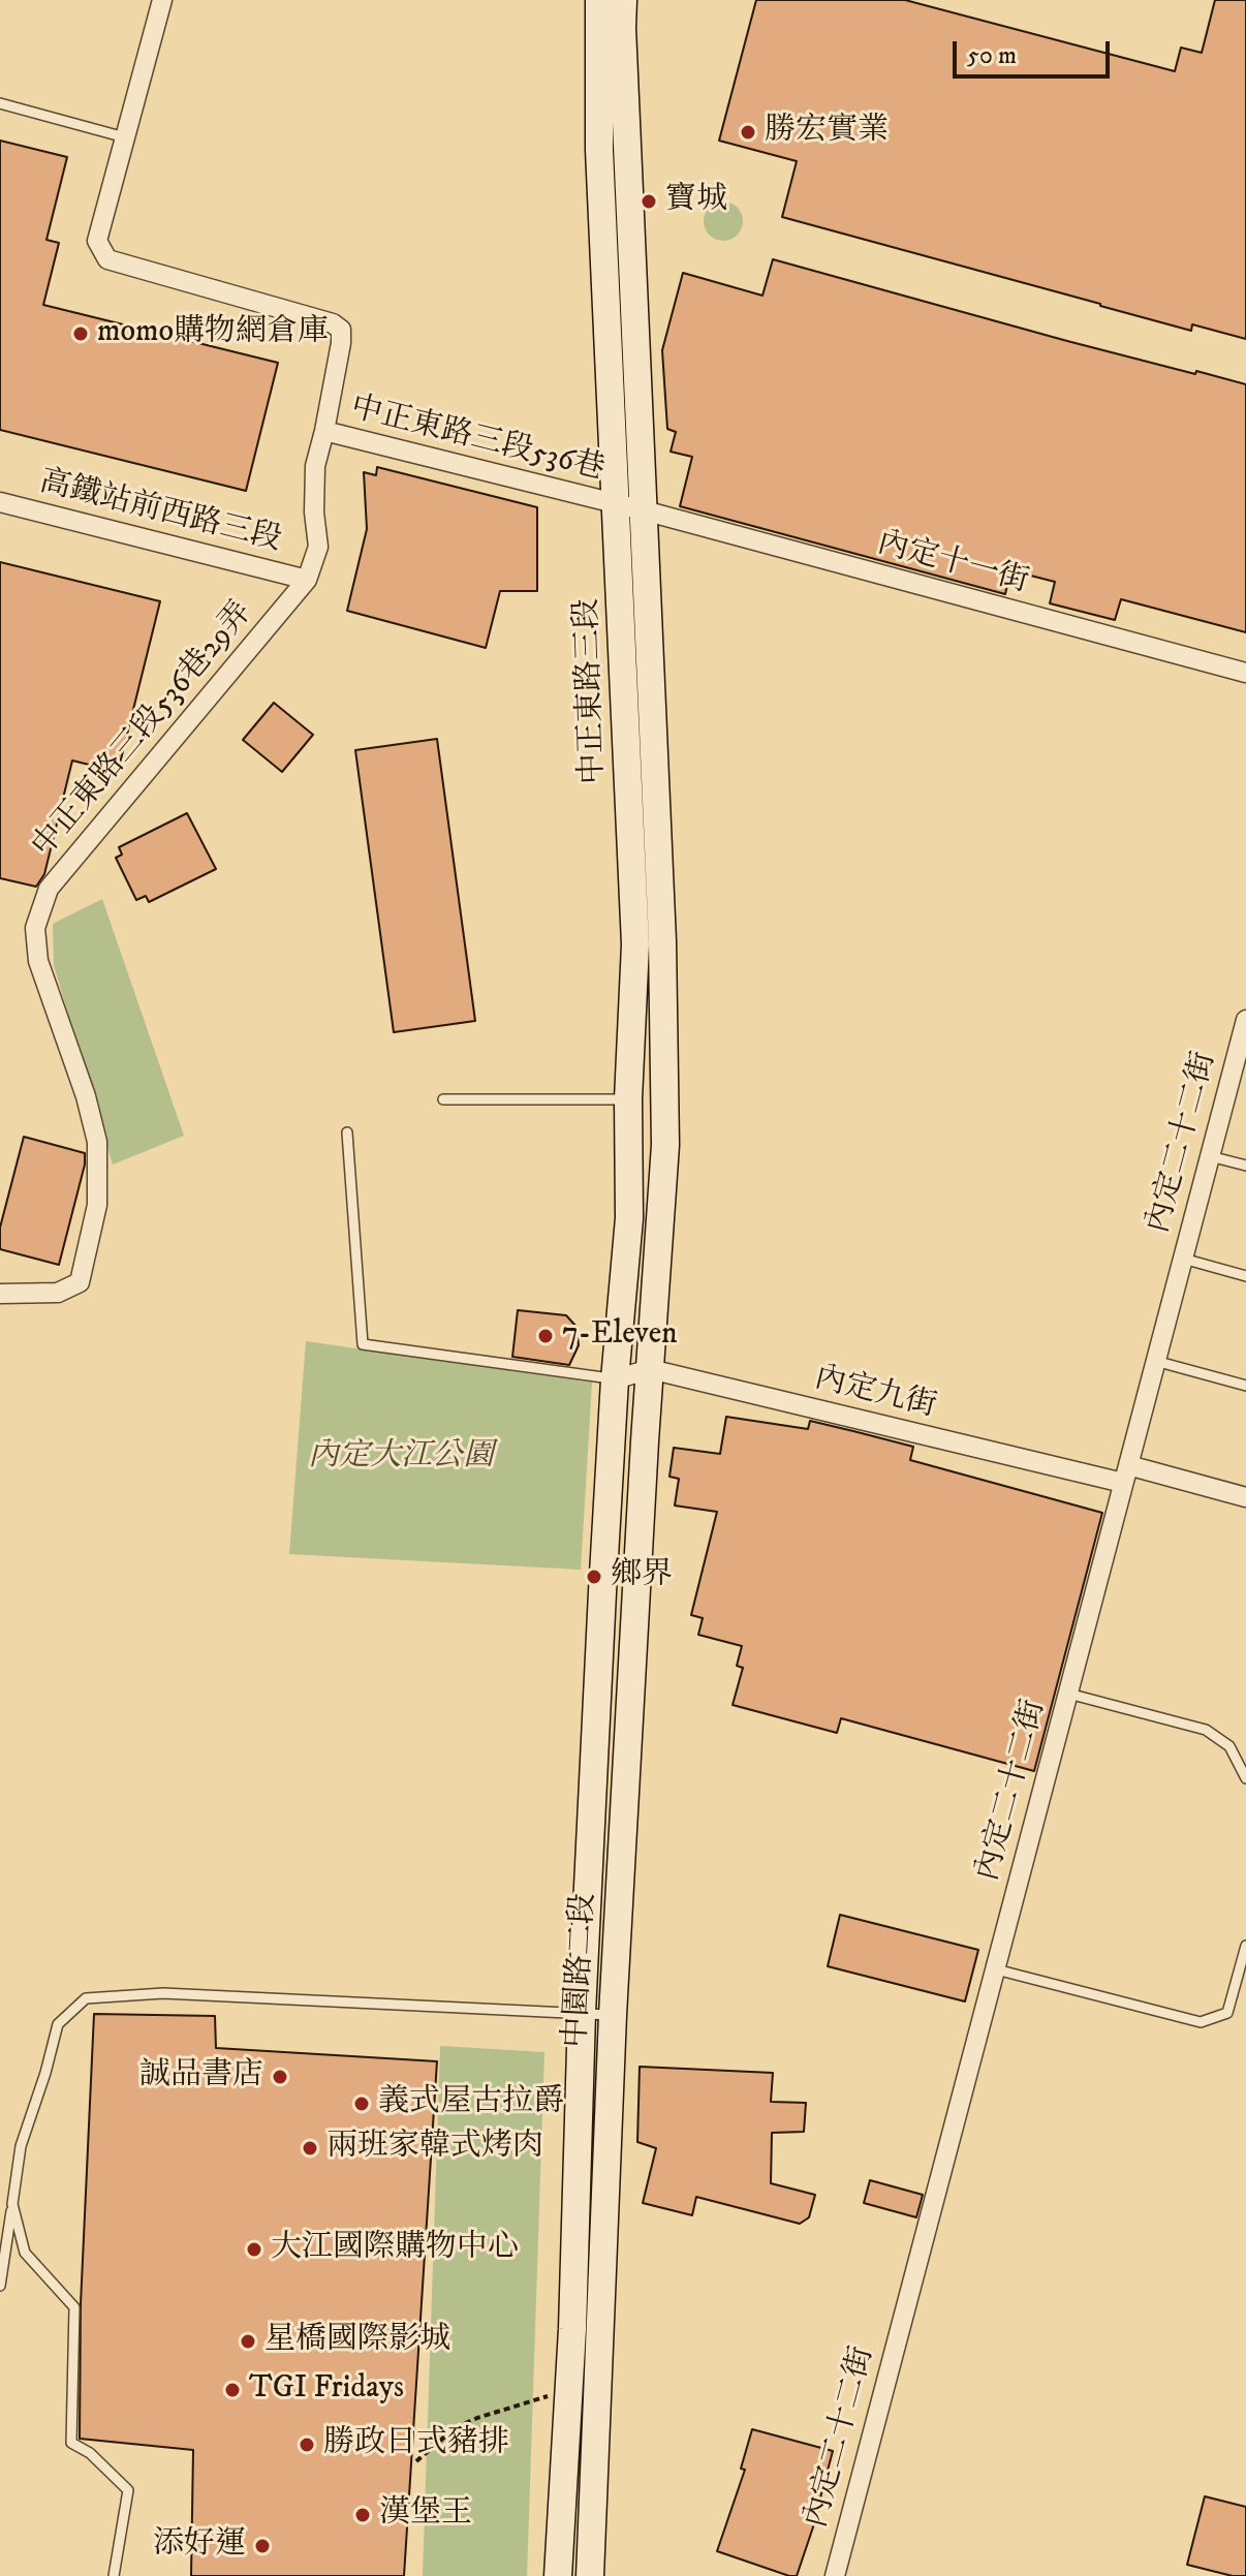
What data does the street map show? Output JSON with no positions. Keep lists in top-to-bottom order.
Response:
{
  "streets": {
    "main road": ["中正東路三段", "中園路二段"],
    "street": [
      "中正東路三段536巷",
      "高鐵站前西路三段",
      "內定十一街",
      "中正東路三段536巷29弄",
      "內定二十二街",
      "內定九街"
    ]
  },
  "crossings": [
    ["中正東路三段536巷", "內定十一街"],
    ["中正東路三段536巷", "中正東路三段"],
    ["中正東路三段536巷", "中正東路三段536巷29弄"],
    ["中正東路三段536巷", "中園路二段"],
    ["高鐵站前西路三段", "中正東路三段536巷29弄"],
    ["內定十一街", "中園路二段"],
    ["中正東路三段", "內定九街"],
    ["中正東路三段", "中園路二段"],
    ["內定二十二街", "內定九街"],
    ["內定九街", "中園路二段"]
  ],
  "parks": ["內定大江公園"],
  "places": [
    "勝宏實業",
    "寶城",
    "momo購物網倉庫",
    "7-Eleven",
    "鄉界",
    "誠品書店",
    "義式屋古拉爵",
    "兩班家韓式烤肉",
    "大江國際購物中心",
    "星橋國際影城",
    "TGI Fridays",
    "勝政日式豬排",
    "漢堡王",
    "添好運"
  ],
  "scale_bar": "50 m"
}
